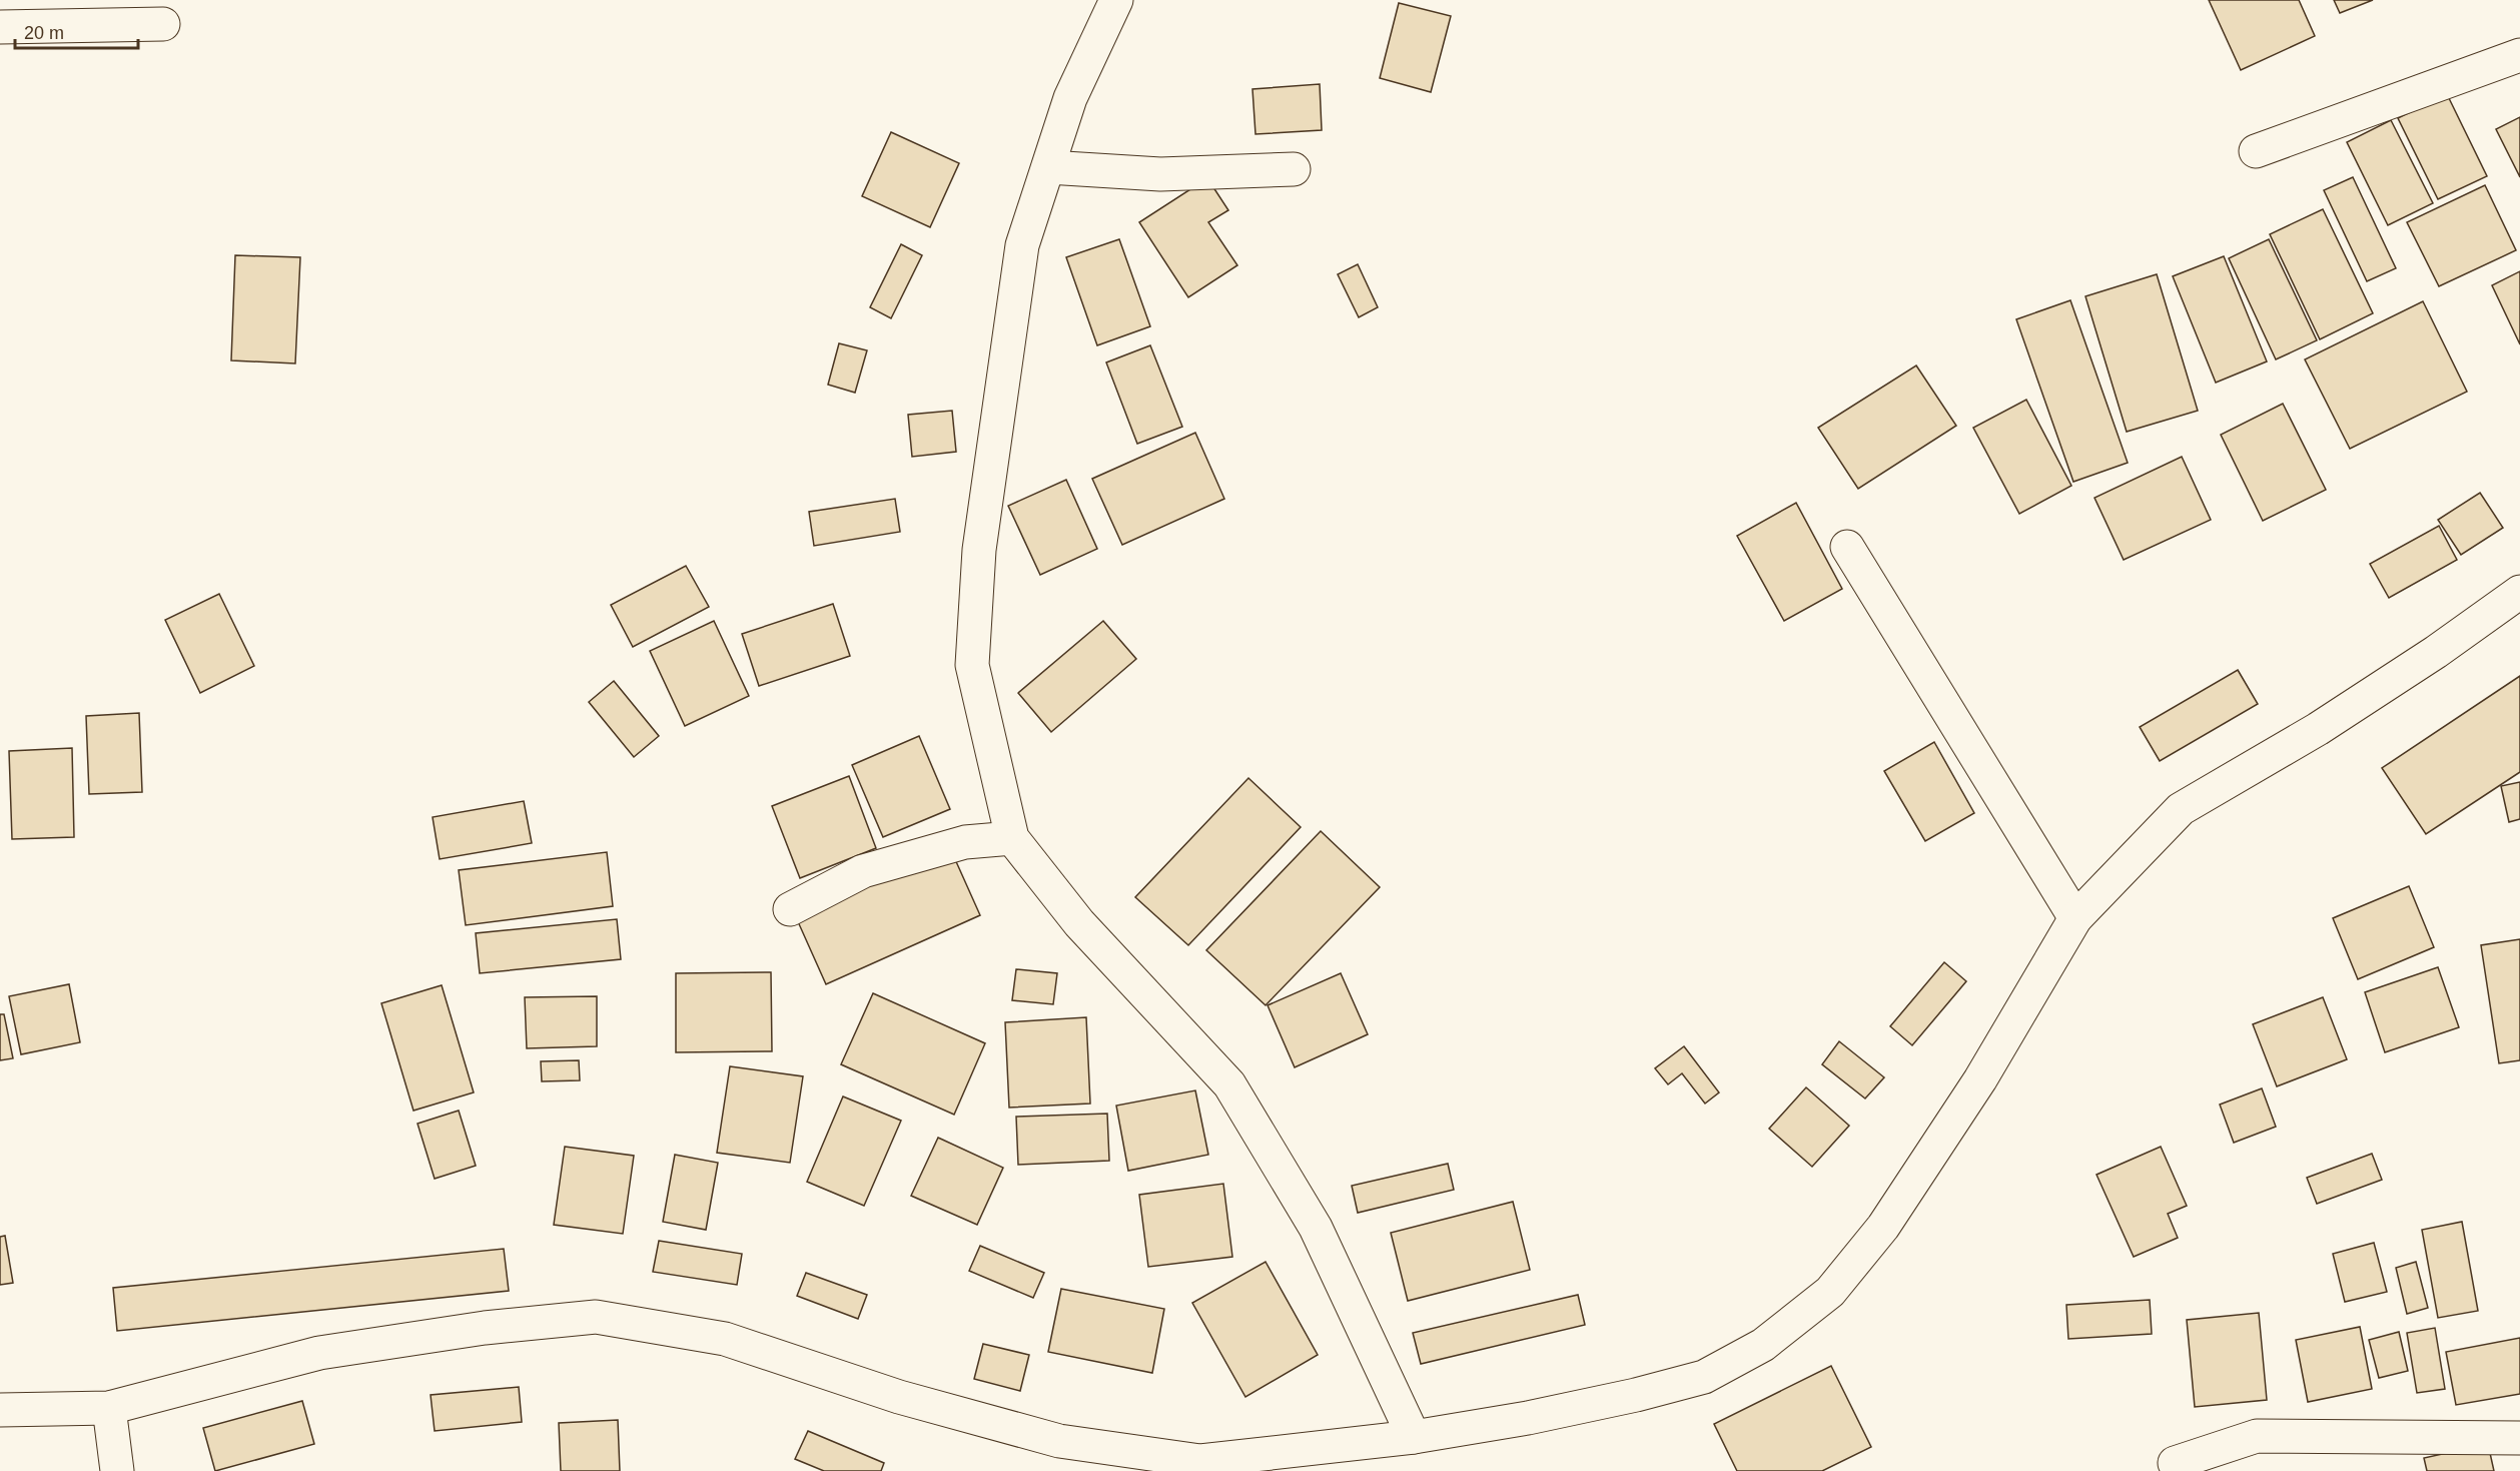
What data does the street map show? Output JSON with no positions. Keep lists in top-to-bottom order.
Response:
{
  "scale_bar": "20 m"
}
